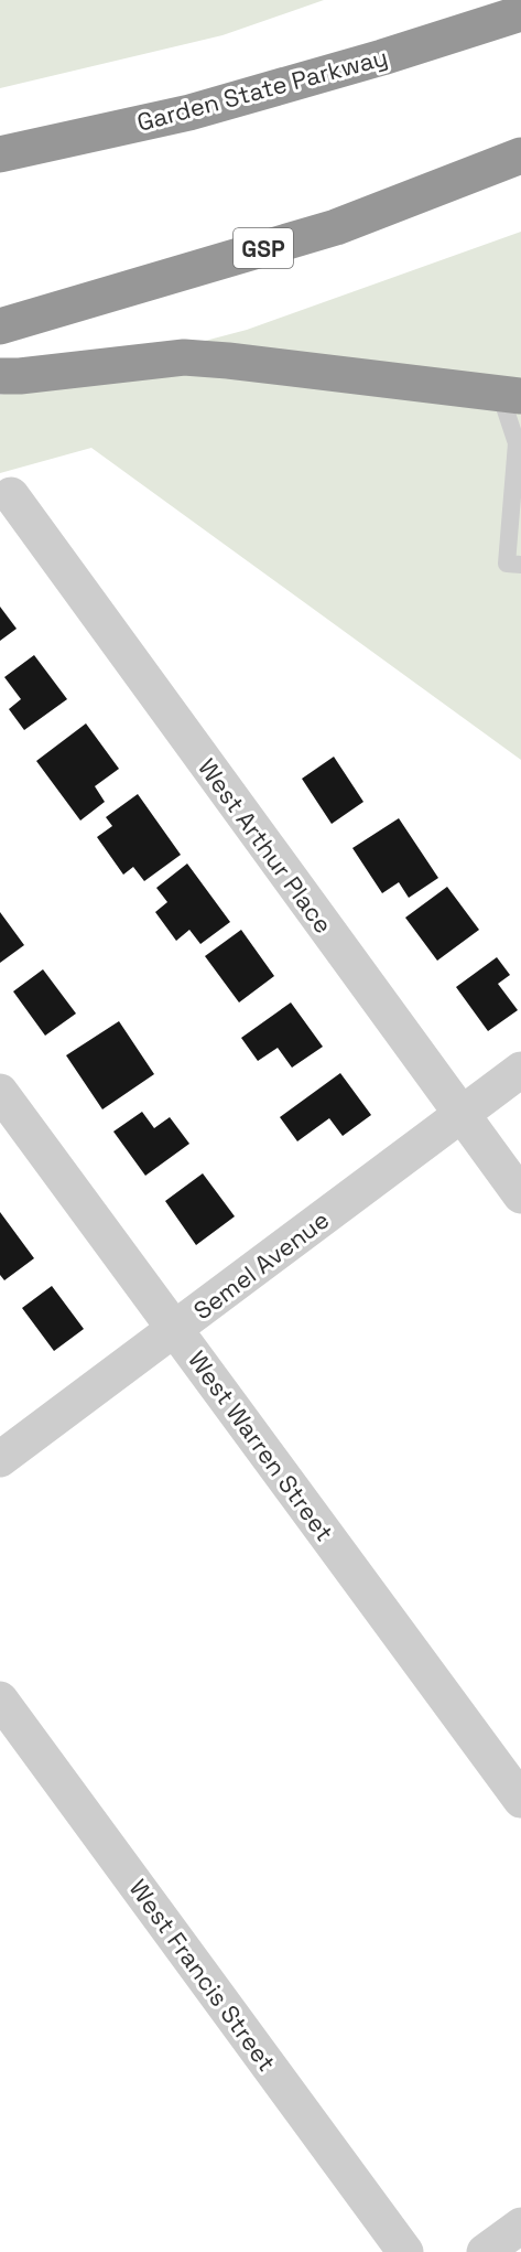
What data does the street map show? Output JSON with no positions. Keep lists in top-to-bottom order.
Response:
{
  "streets": {
    "highway": ["Garden State Parkway", "GSP"],
    "street": [
      "West Arthur Place",
      "Semel Avenue",
      "West Warren Street",
      "West Francis Street"
    ]
  },
  "crossings": [
    ["West Arthur Place", "Semel Avenue"],
    ["Semel Avenue", "West Warren Street"]
  ]
}
